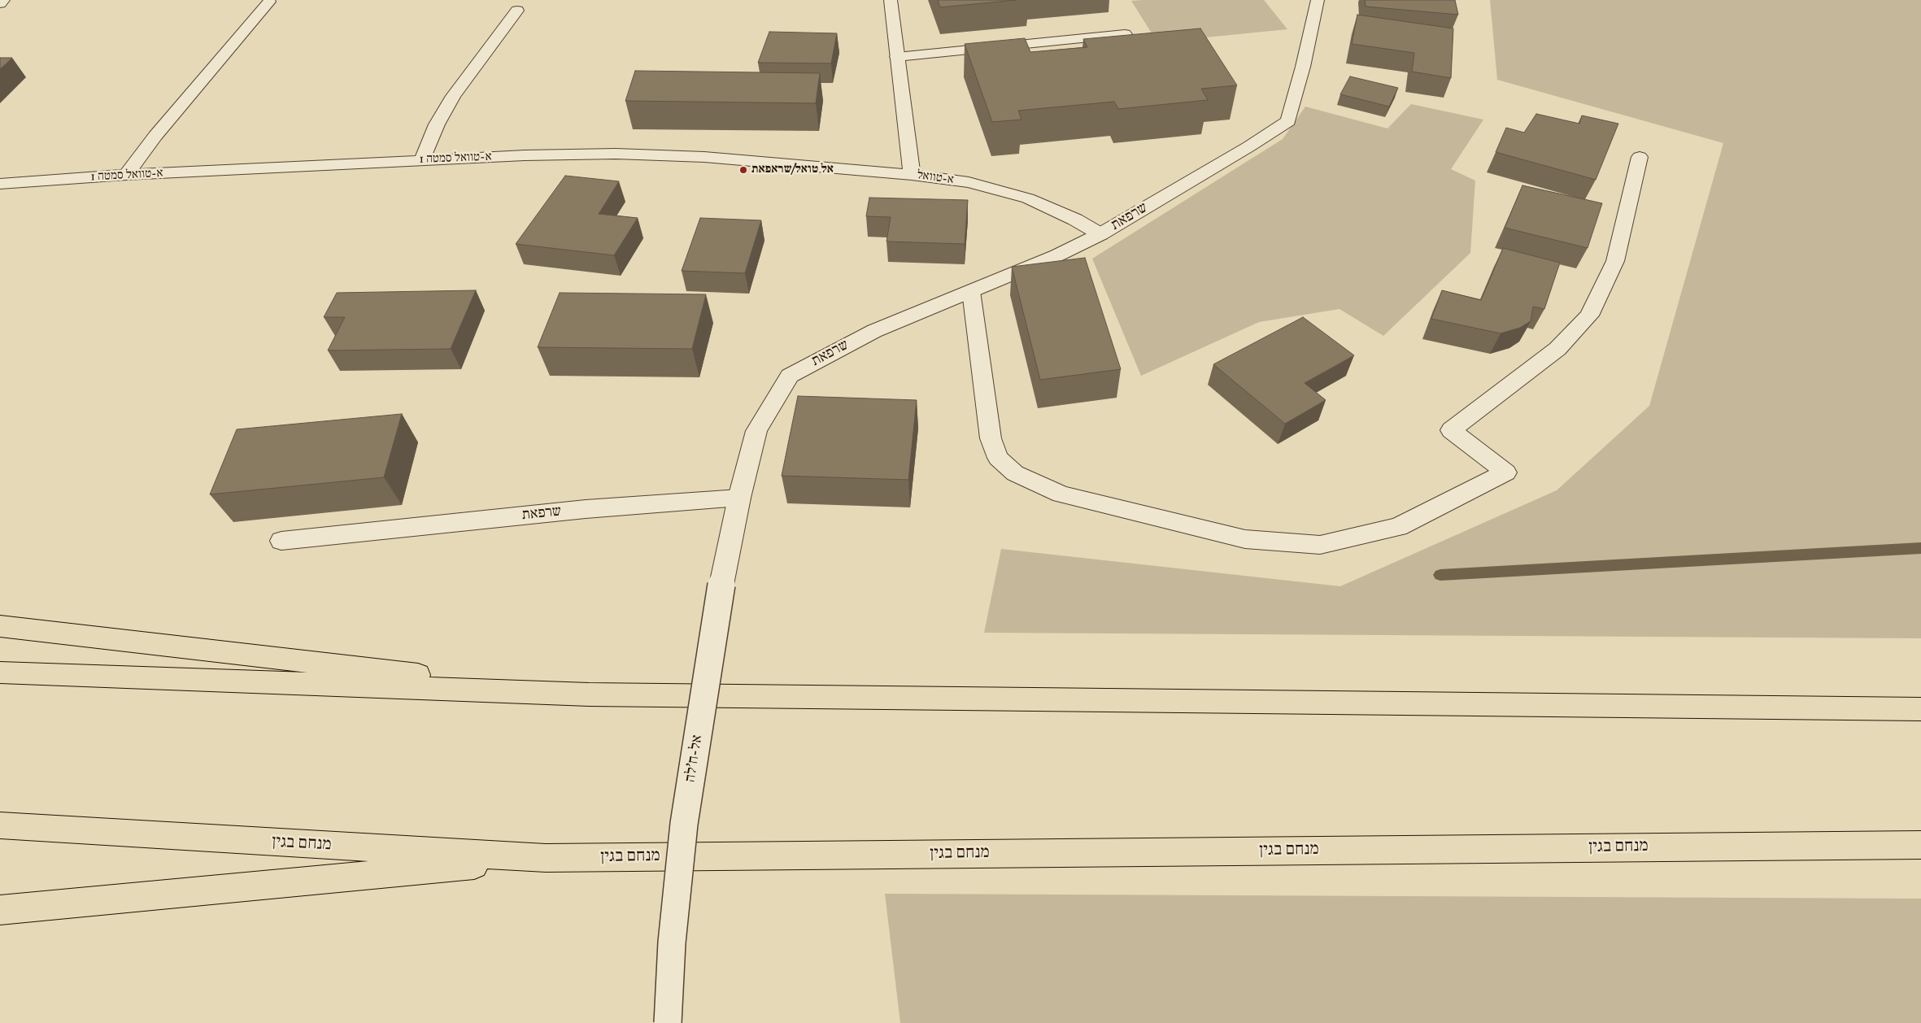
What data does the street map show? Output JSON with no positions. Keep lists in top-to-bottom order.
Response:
{
  "streets": {
    "highway": ["מנחם בגין"],
    "street": [
      "א-טוואל סמטה 1",
      "א-טוואל",
      "שרפאת",
      "אל-ח'לה"
    ]
  },
  "crossings": [
    ["א-טוואל סמטה 1", "א-טוואל"],
    ["א-טוואל", "שרפאת"],
    ["שרפאת", "אל-ח'לה"]
  ],
  "places": ["אל טואל/שראפאת"]
}
